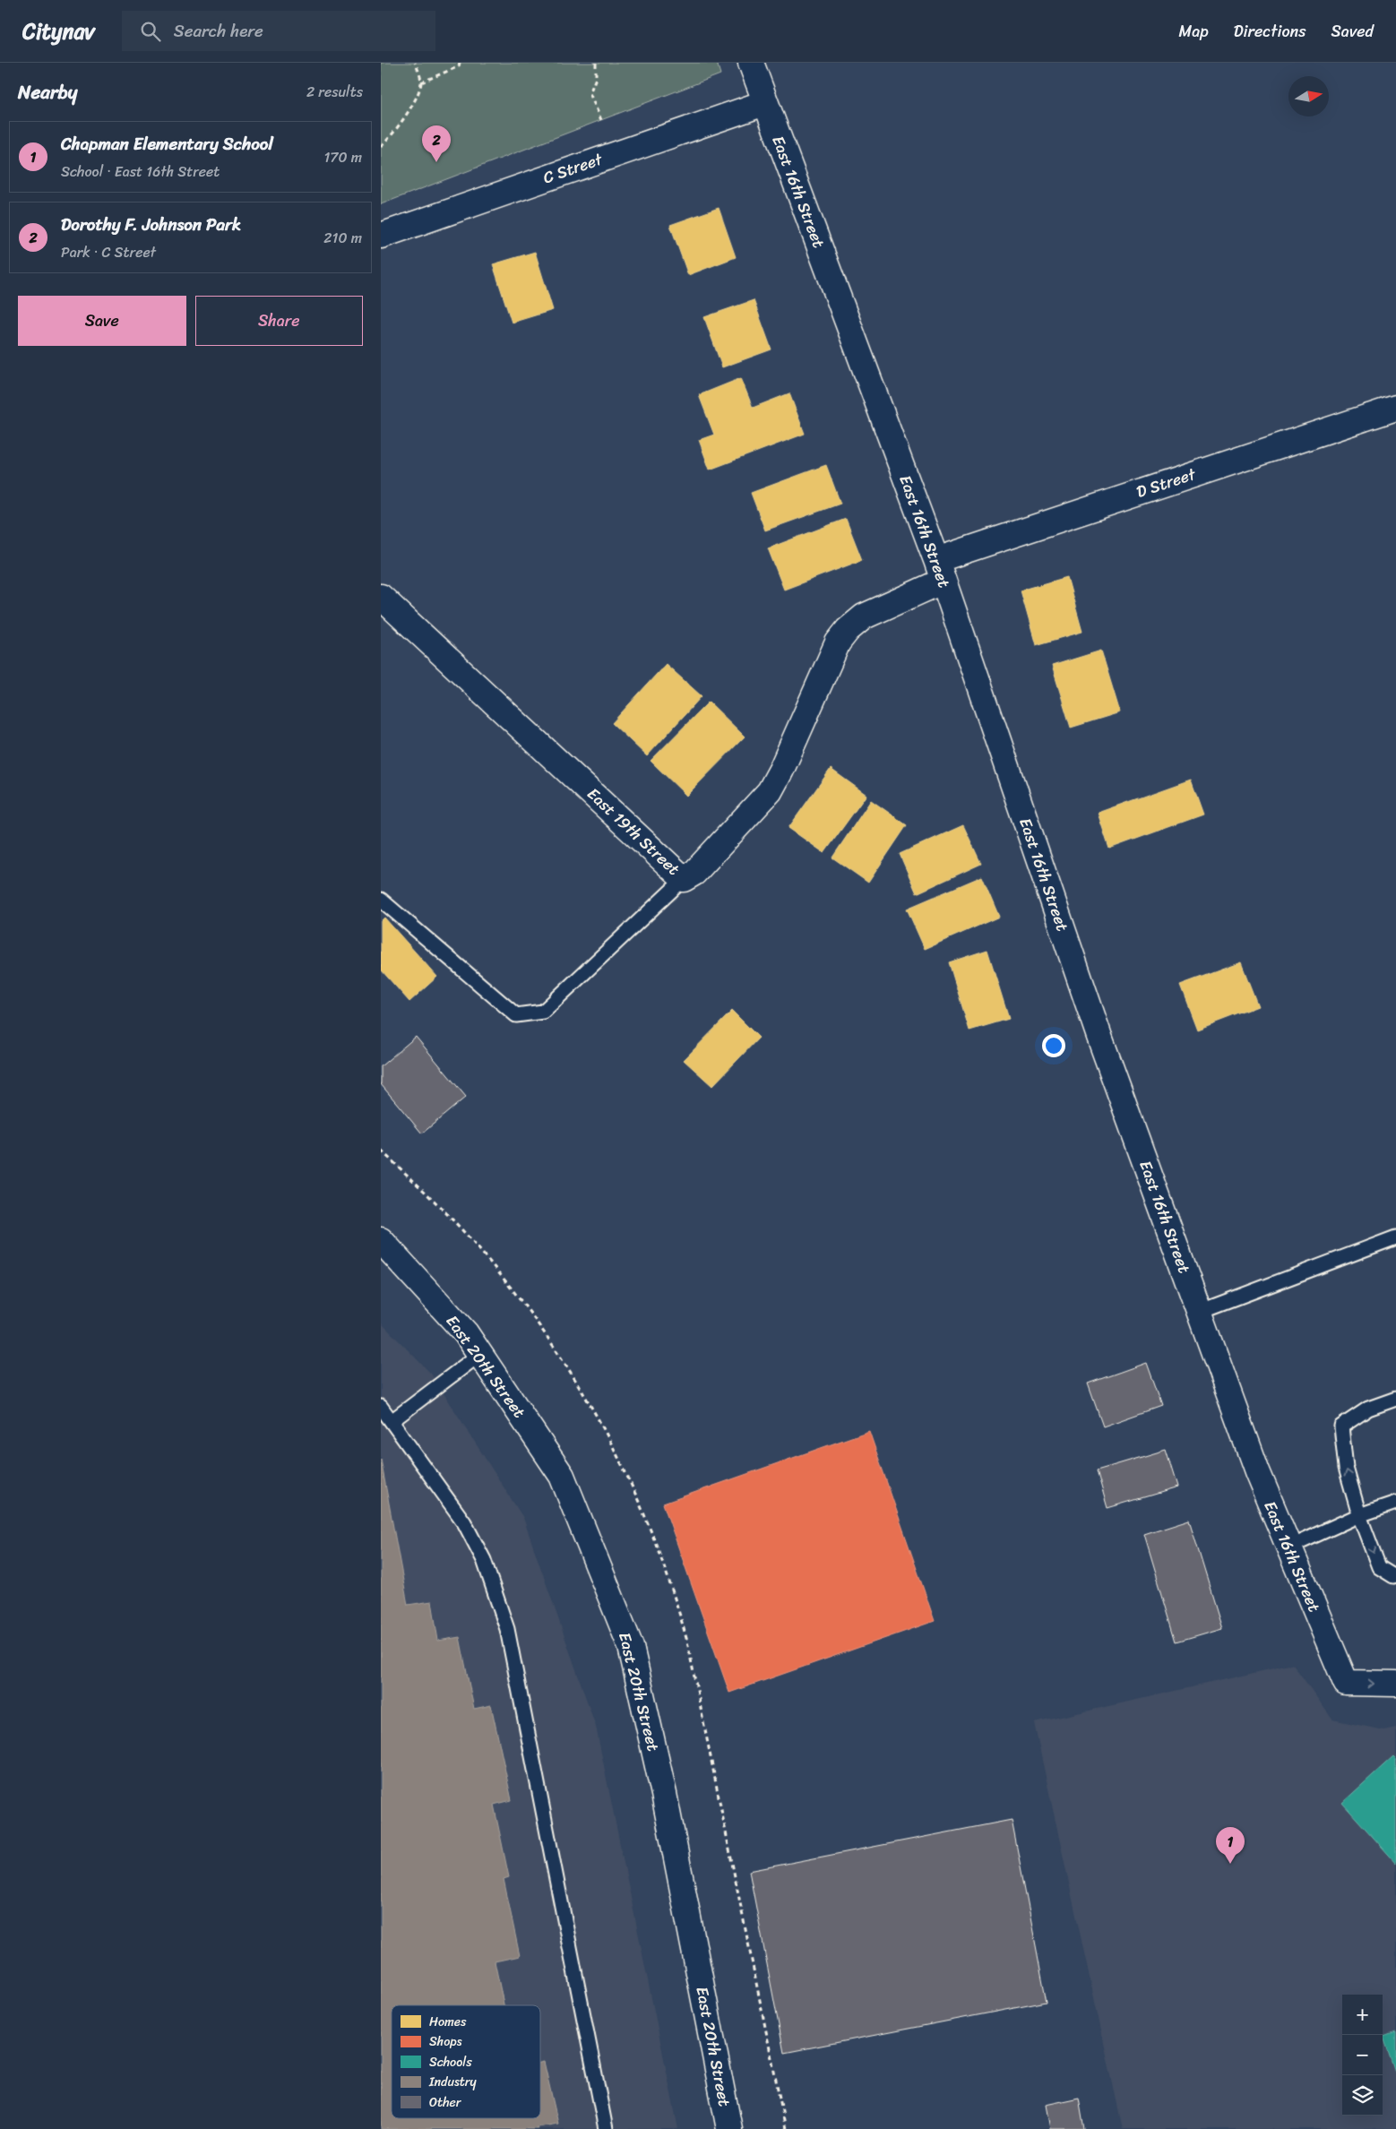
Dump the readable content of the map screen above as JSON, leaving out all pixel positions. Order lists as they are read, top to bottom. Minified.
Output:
{"streets":{"street":["C Street","East 16th Street","D Street","East 19th Street","East 20th Street"]},"crossings":[["C Street","East 16th Street"],["East 16th Street","D Street"],["East 16th Street","East 19th Street"],["D Street","East 19th Street"]],"legend":["Homes","Shops","Schools","Industry","Other"],"north":"right","page":{"header":"Citynav","search":"Search here","nav":["Map","Directions","Saved"],"heading":["Nearby","2 results"],"list":[{"mark":"1","name":"Chapman Elementary School","note":"School · East 16th Street","value":"170 m"},{"mark":"2","name":"Dorothy F. Johnson Park","note":"Park · C Street","value":"210 m"}],"pins":["2","1"],"buttons":["Save","Share"],"map_buttons":["+","−"]}}
